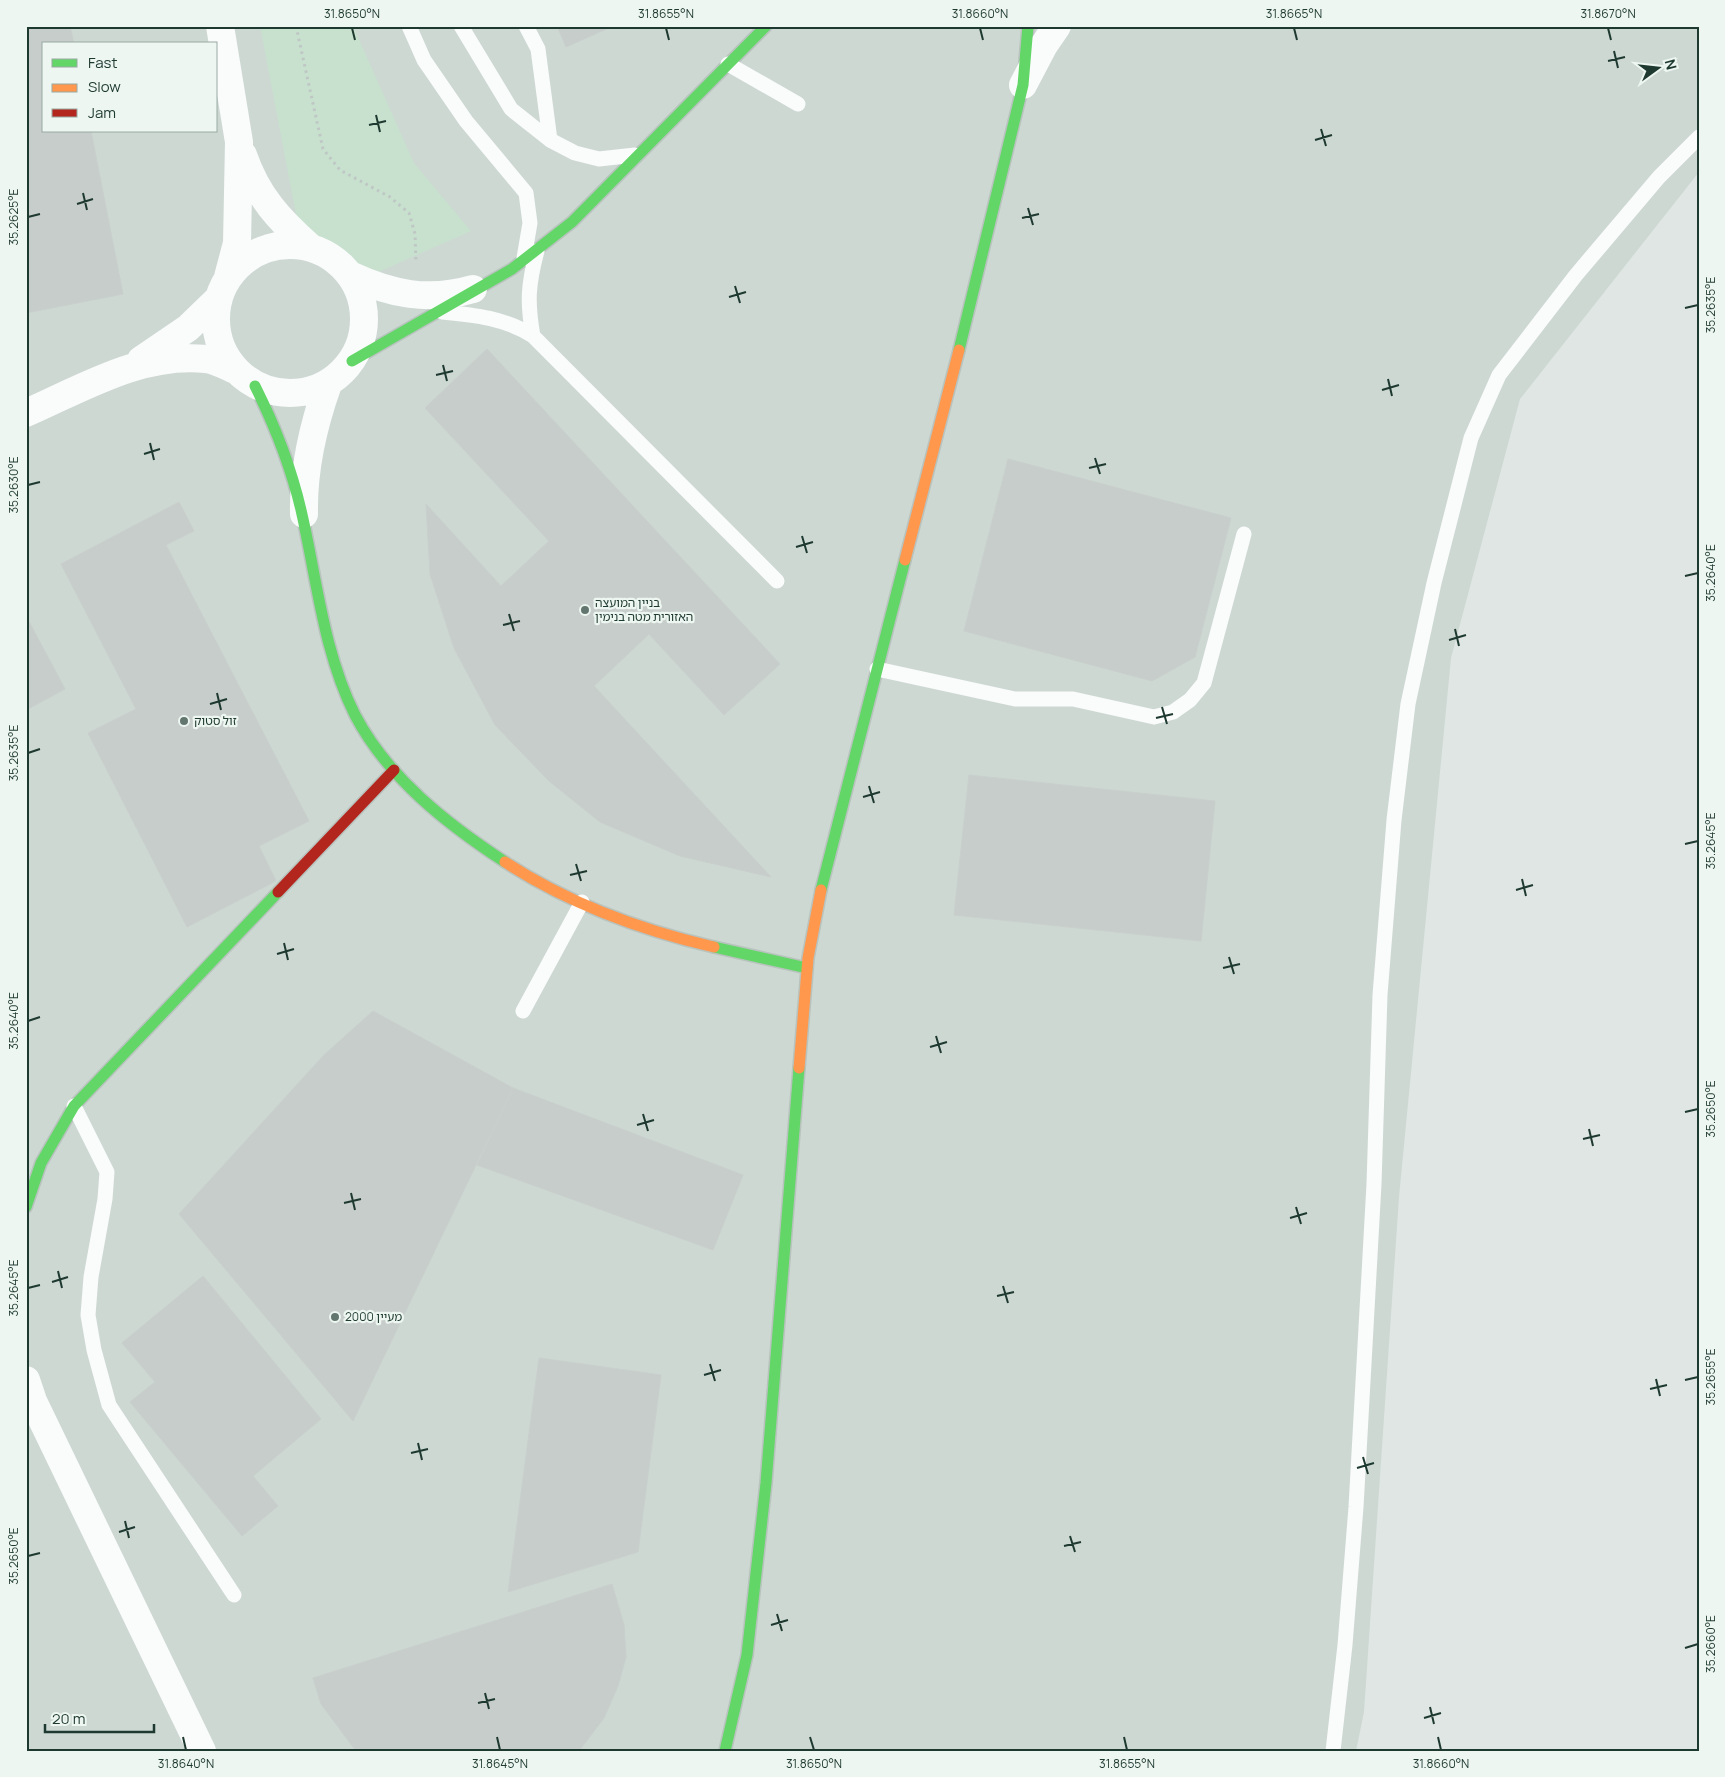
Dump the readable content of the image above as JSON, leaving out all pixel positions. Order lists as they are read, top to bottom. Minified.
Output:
{"places":["בניין המועצה האזורית מטה בנימין","זול סטוק","מעיין 2000"],"legend":["Fast","Slow","Jam"],"scale_bar":"20 m","north":"right","coordinates":["31.8650°N","31.8655°N","31.8660°N","31.8665°N","31.8670°N","35.2625°E","35.2635°E","35.2630°E","35.2640°E","35.2645°E","35.2650°E","35.2655°E","35.2660°E","31.8640°N","31.8645°N"]}
